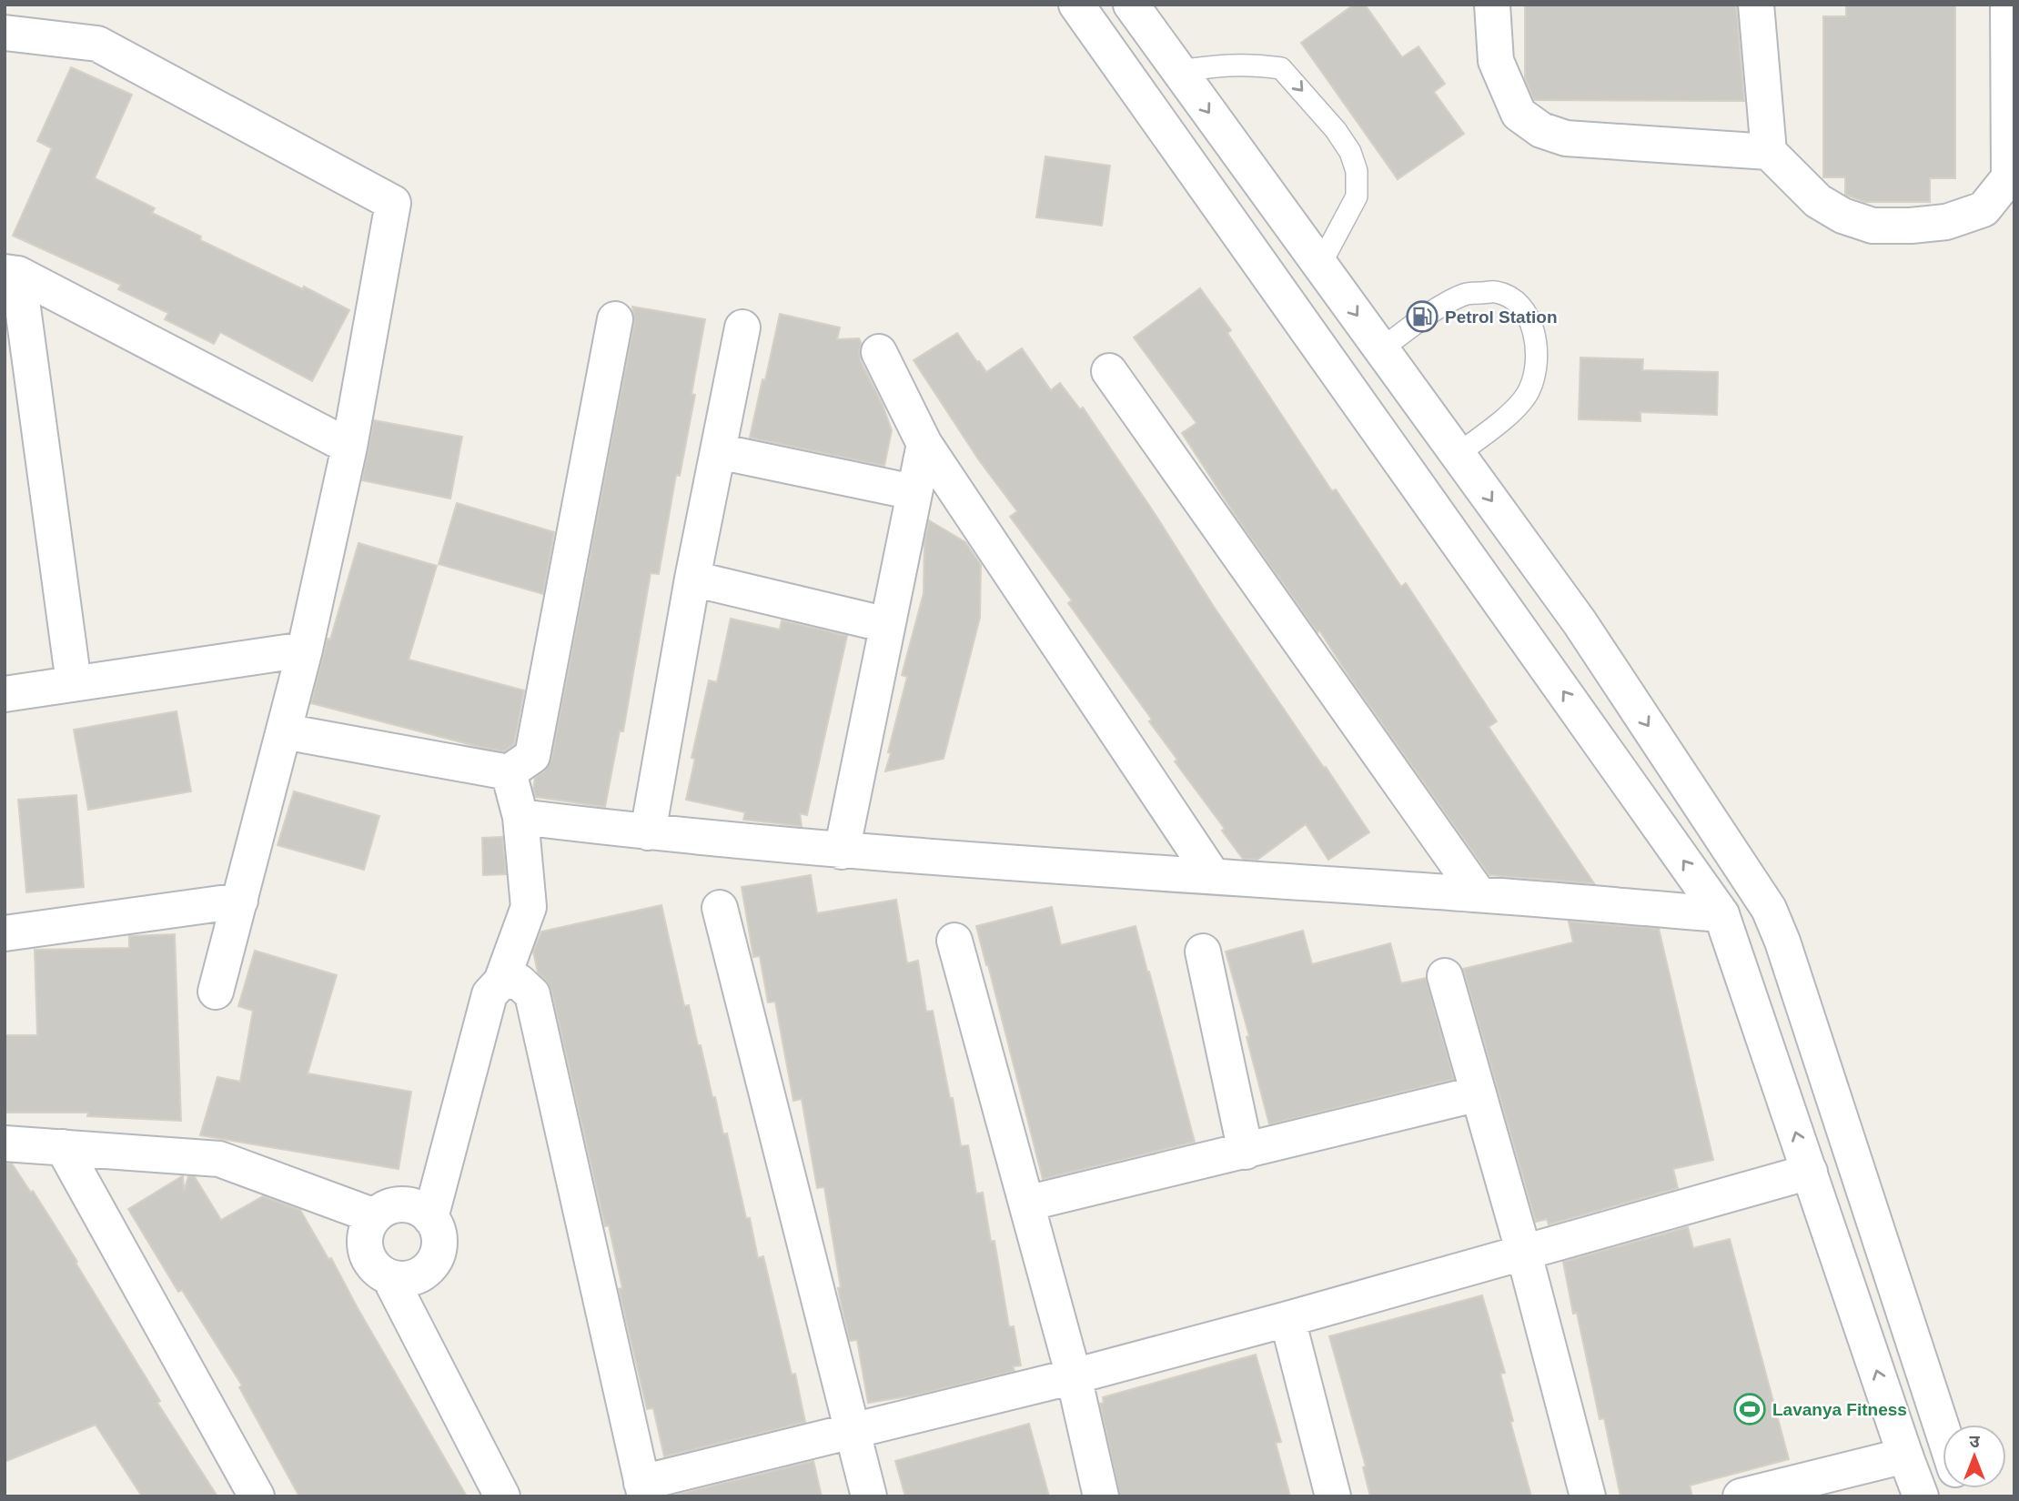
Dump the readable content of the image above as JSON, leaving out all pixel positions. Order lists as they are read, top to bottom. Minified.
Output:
{"places":{"fuel station":["Petrol Station"],"sports":["Lavanya Fitness"]},"north":"top"}
